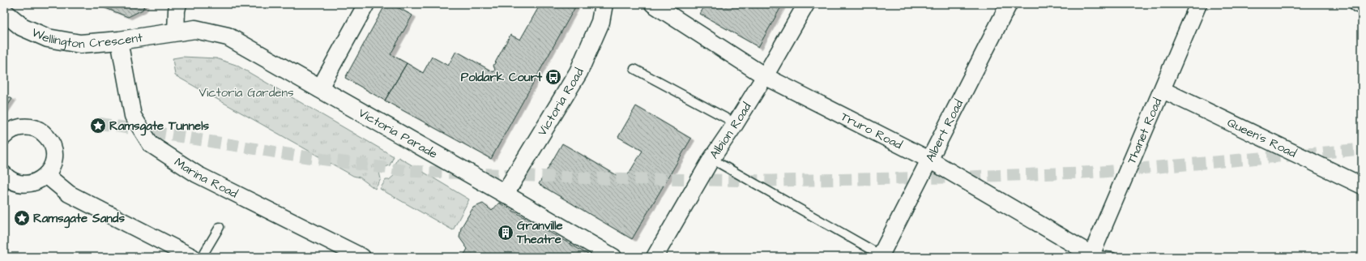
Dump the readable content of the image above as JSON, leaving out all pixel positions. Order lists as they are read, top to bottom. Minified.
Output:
{"streets":{"main road":["Wellington Crescent","Victoria Road","Victoria Parade"],"street":["Albion Road","Truro Road","Albert Road","Thanet Road","Queen's Road","Marina Road"]},"crossings":[["Wellington Crescent","Victoria Parade"],["Wellington Crescent","Marina Road"],["Victoria Road","Victoria Parade"],["Albion Road","Truro Road"],["Truro Road","Albert Road"],["Truro Road","Thanet Road"],["Thanet Road","Queen's Road"]],"parks":["Victoria Gardens"],"places":{"bus stop":["Poldark Court"],"place":["Ramsgate Tunnels","Ramsgate Sands"],"building":["Granville Theatre"]}}
